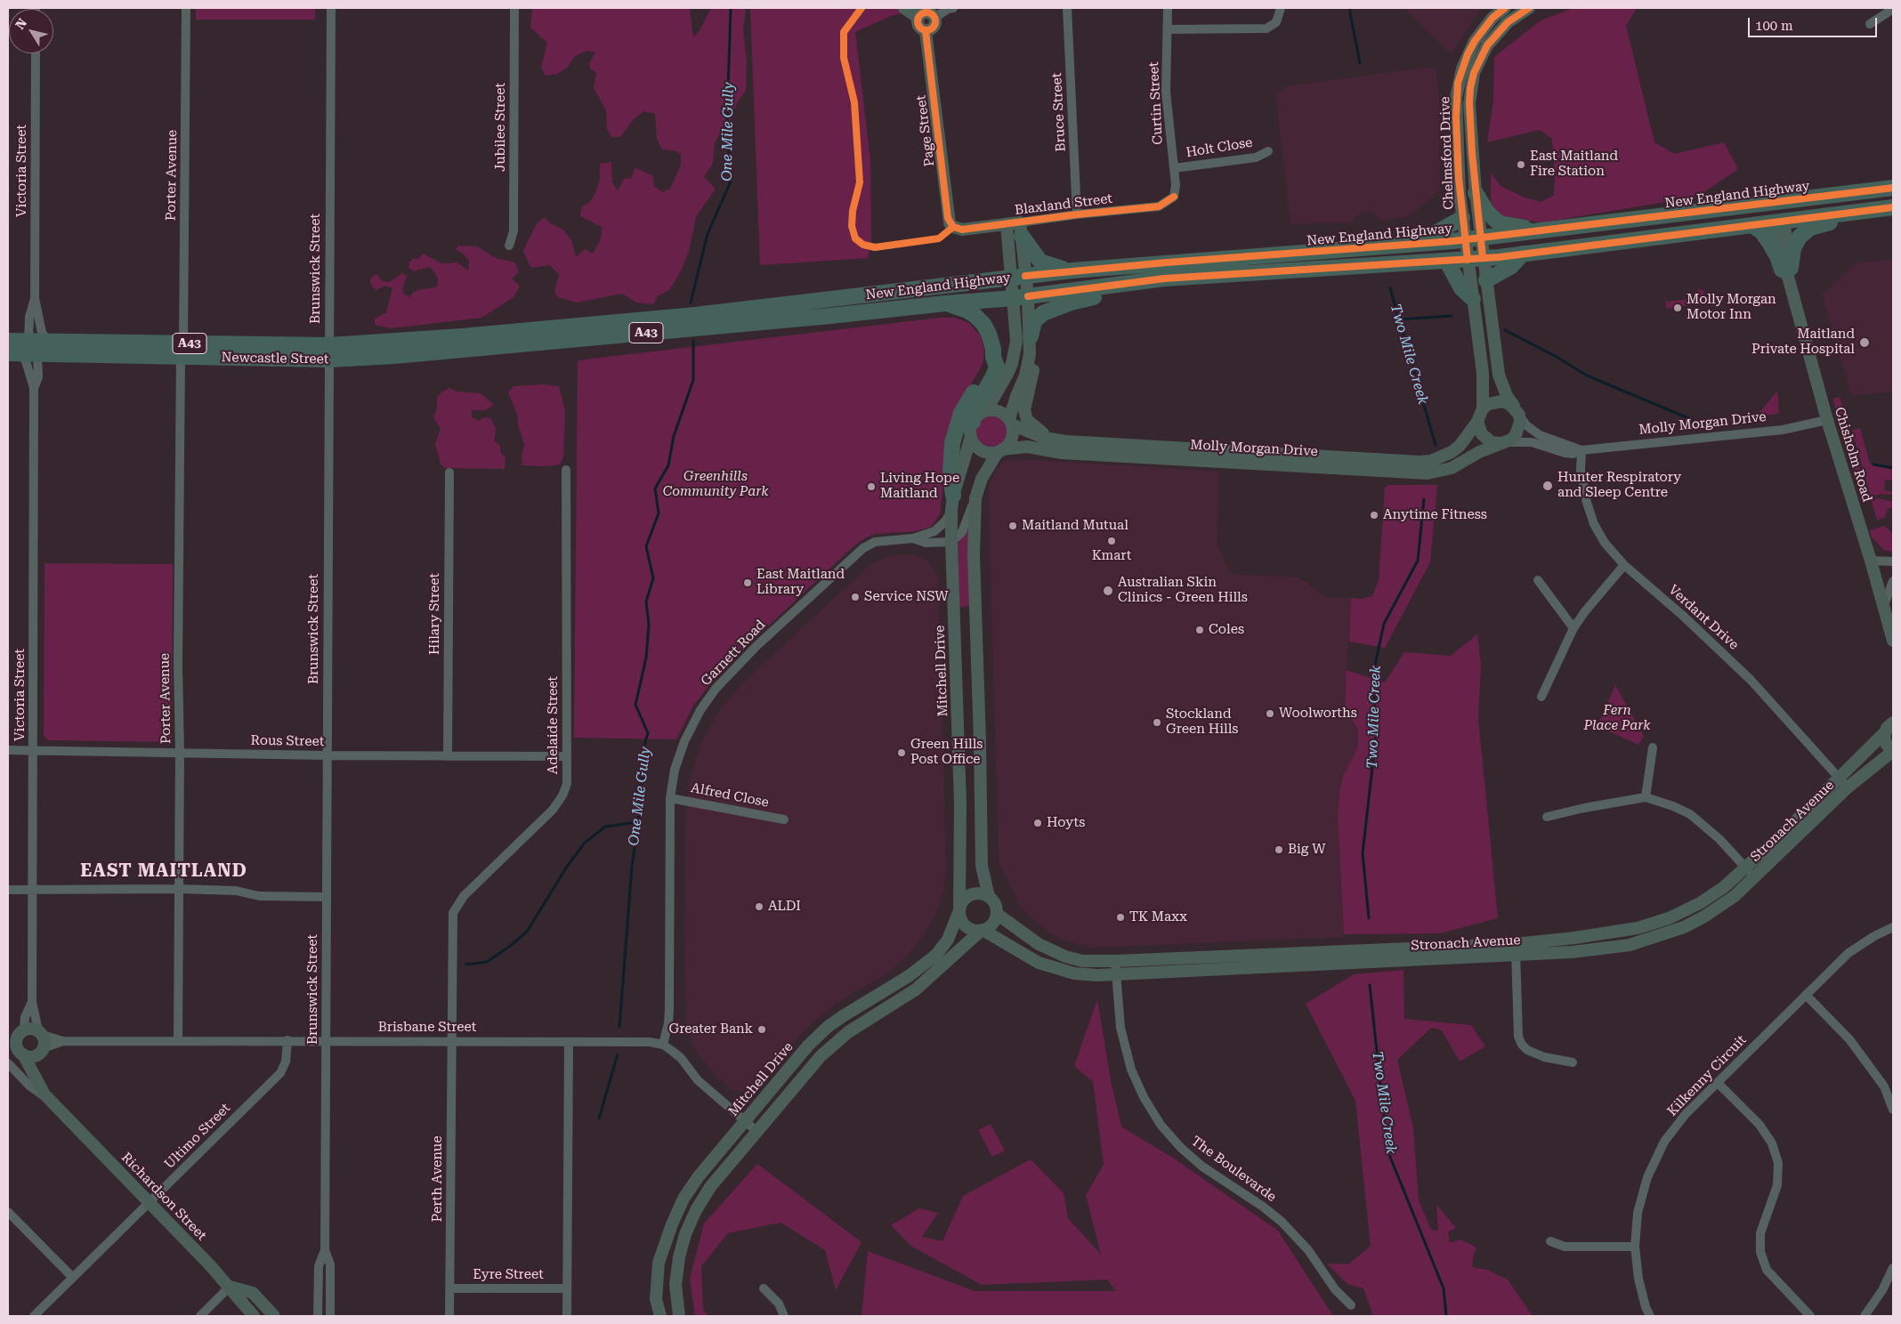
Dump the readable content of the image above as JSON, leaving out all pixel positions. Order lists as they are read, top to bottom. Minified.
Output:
{"streets":{"highway":["New England Highway","A43","Newcastle Street"],"street":["Curtin Street","Bruce Street","Jubilee Street","Page Street","Holt Close","Chelmsford Drive","Victoria Street","Porter Avenue","Blaxland Street","Brunswick Street","Molly Morgan Drive","Chisholm Road","Hilary Street","Verdant Drive","Garnett Road","Mitchell Drive","Adelaide Street","Rous Street","Alfred Close","Stronach Avenue","Brisbane Street","Kilkenny Circuit","Ultimo Street","The Boulevarde","Perth Avenue","Richardson Street","Eyre Street"]},"crossings":[["Curtin Street","Holt Close"],["Curtin Street","Blaxland Street"],["Bruce Street","Blaxland Street"],["Page Street","Blaxland Street"],["Chelmsford Drive","New England Highway"],["Chelmsford Drive","Molly Morgan Drive"],["Victoria Street","Newcastle Street"],["Victoria Street","Rous Street"],["Victoria Street","Brisbane Street"],["Victoria Street","Richardson Street"],["Porter Avenue","Newcastle Street"],["Porter Avenue","Rous Street"],["Porter Avenue","Brisbane Street"],["New England Highway","Newcastle Street"],["New England Highway","Chisholm Road"],["New England Highway","Mitchell Drive"],["Blaxland Street","Mitchell Drive"],["Brunswick Street","Newcastle Street"],["Brunswick Street","Rous Street"],["Brunswick Street","Brisbane Street"],["Molly Morgan Drive","Chisholm Road"],["Molly Morgan Drive","Verdant Drive"],["Molly Morgan Drive","Mitchell Drive"],["Hilary Street","Rous Street"],["Verdant Drive","Stronach Avenue"],["Garnett Road","Mitchell Drive"],["Garnett Road","Alfred Close"],["Garnett Road","Brisbane Street"],["Mitchell Drive","Stronach Avenue"],["Adelaide Street","Rous Street"],["Adelaide Street","Brisbane Street"],["Adelaide Street","Perth Avenue"],["Stronach Avenue","The Boulevarde"],["Brisbane Street","Ultimo Street"],["Brisbane Street","Perth Avenue"],["Brisbane Street","Richardson Street"],["Ultimo Street","Richardson Street"],["Perth Avenue","Eyre Street"]],"districts":["EAST MAITLAND"],"water":["One Mile Gully","Two Mile Creek"],"parks":["Greenhills Community Park","Fern Place Park"],"places":["East Maitland Fire Station","Molly Morgan Motor Inn","Maitland Private Hospital","Hunter Respiratory and Sleep Centre","Living Hope Maitland","Anytime Fitness","Maitland Mutual","Kmart","East Maitland Library","Australian Skin Clinics - Green Hills","Service NSW","Coles","Woolworths","Stockland Green Hills","Green Hills Post Office","Hoyts","Big W","ALDI","TK Maxx","Greater Bank"],"scale_bar":"100 m","north":"top left"}
